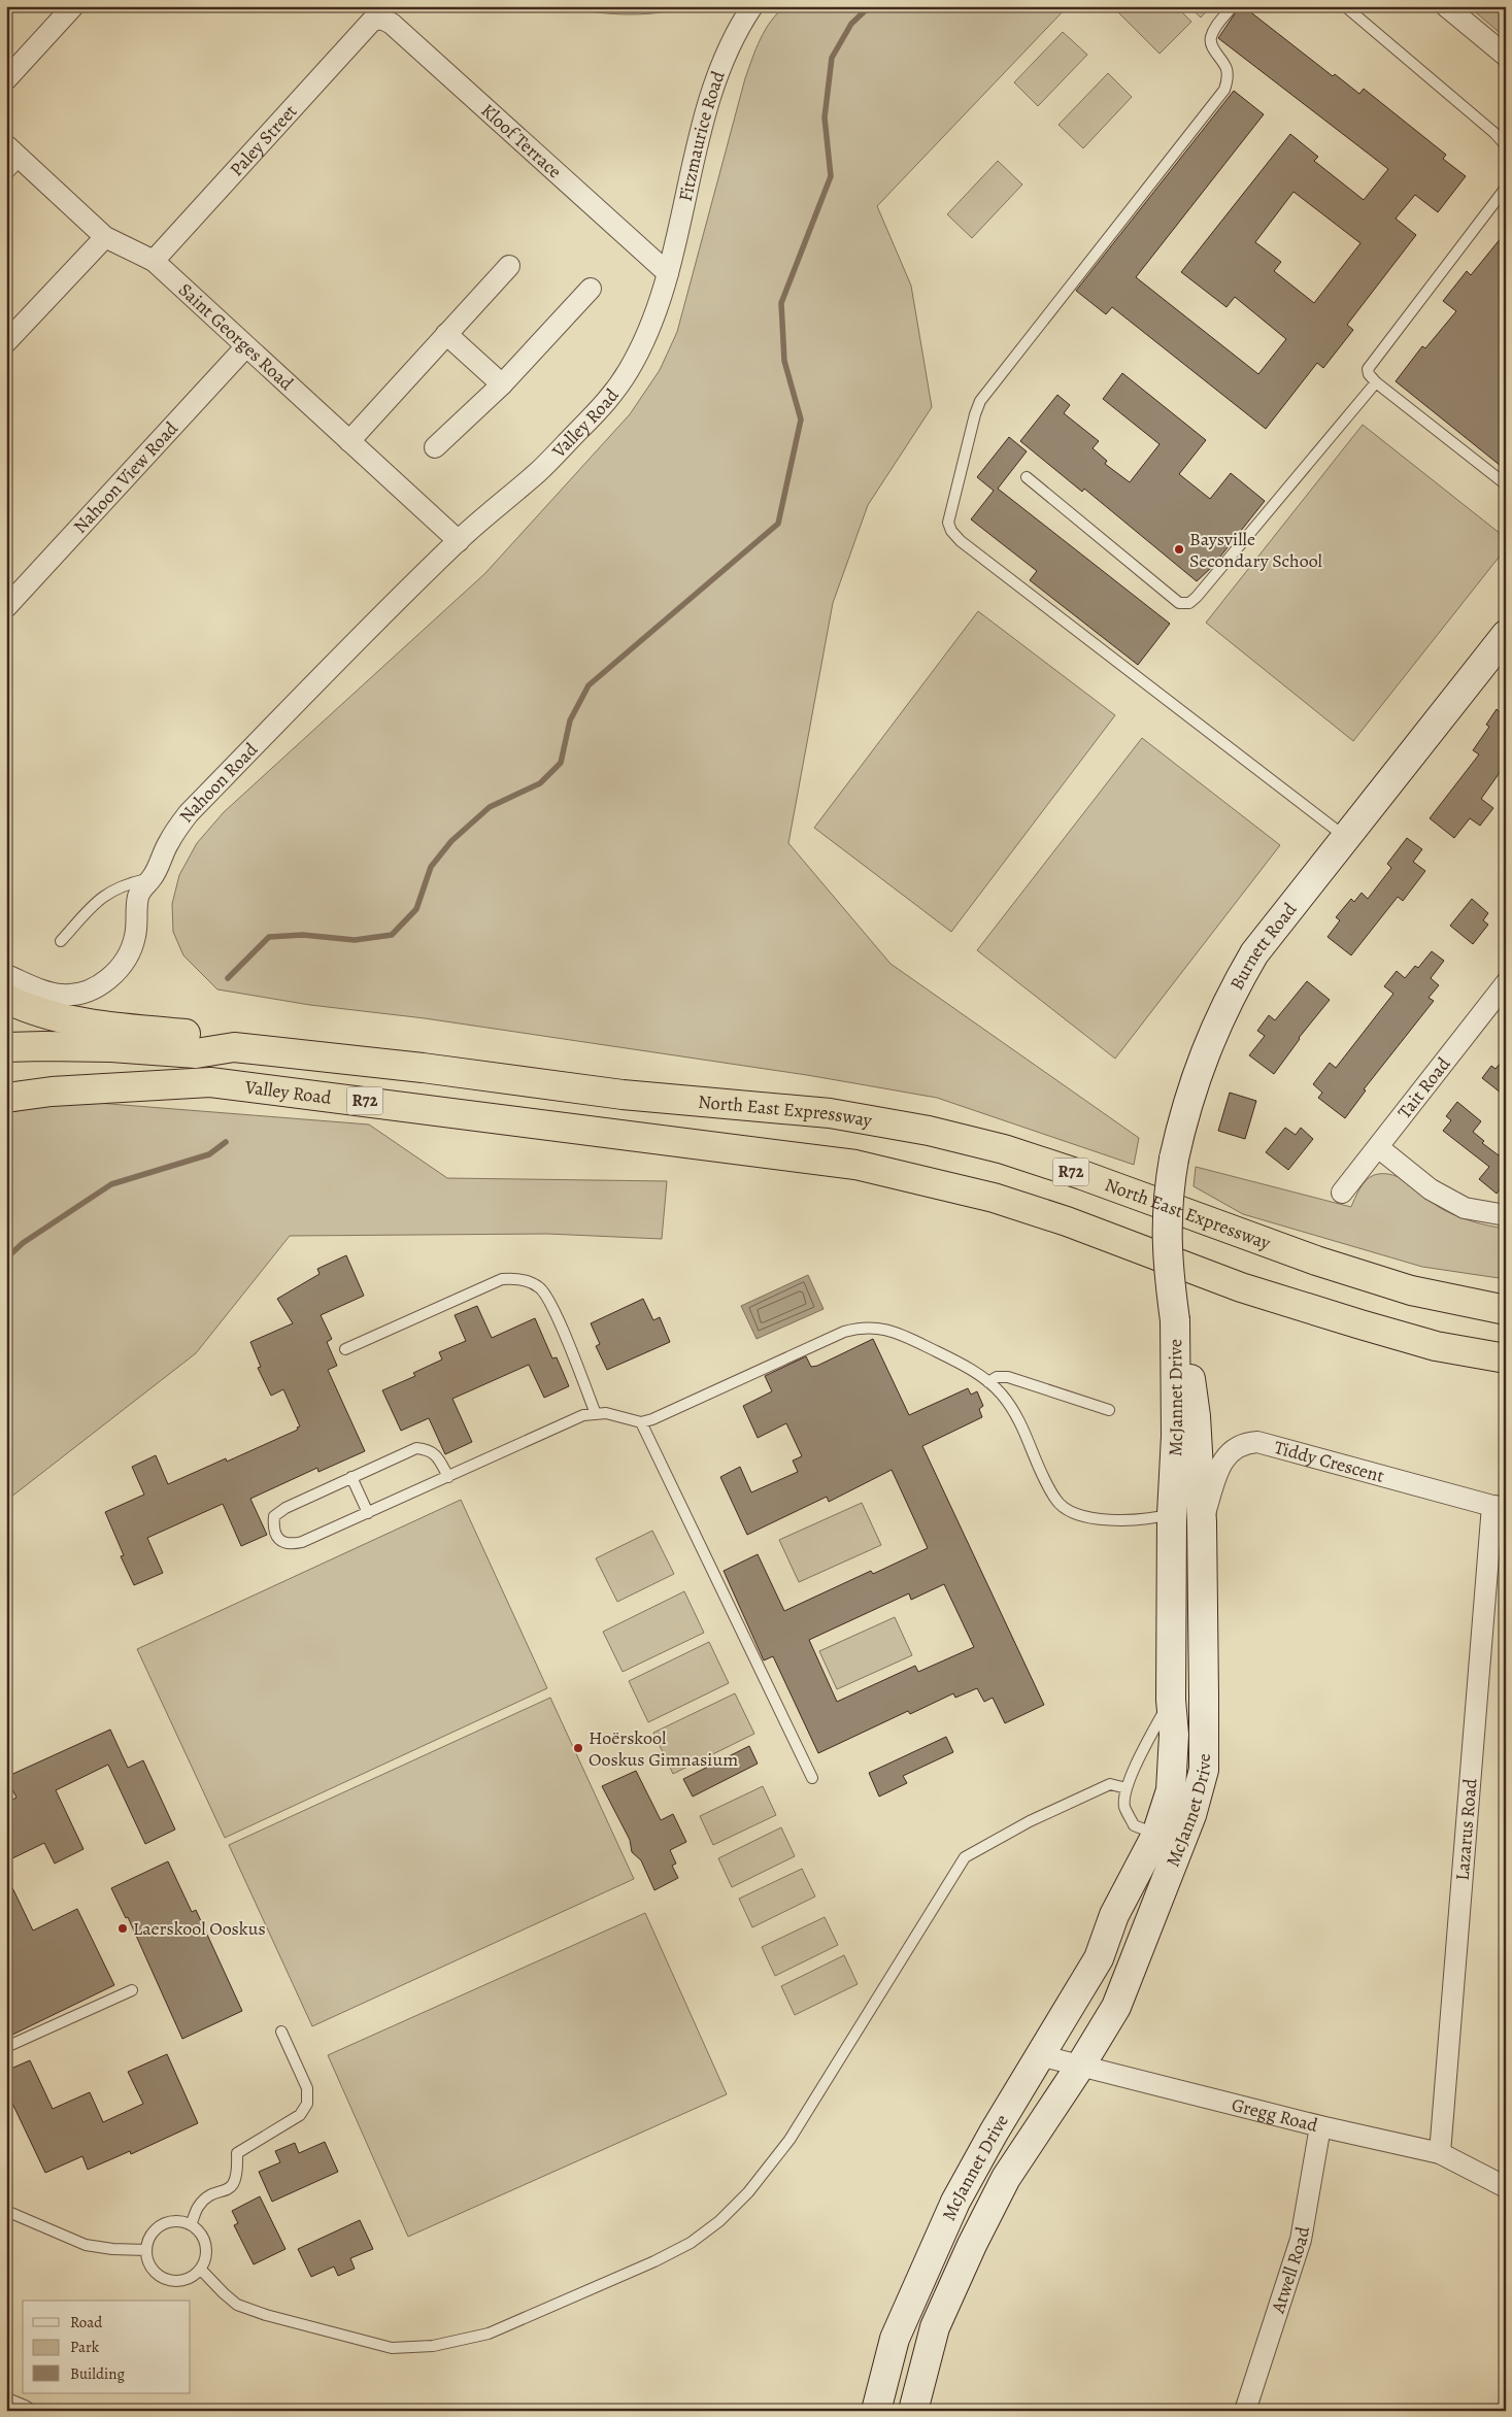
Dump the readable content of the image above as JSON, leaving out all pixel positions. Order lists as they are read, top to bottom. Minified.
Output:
{"streets":{"highway":["Valley Road","R72","North East Expressway"],"street":["Fitzmaurice Road","Paley Street","Kloof Terrace","Saint Georges Road","Nahoon View Road","Nahoon Road","Burnett Road","Tait Road","McJannet Drive","Tiddy Crescent","Lazarus Road","Gregg Road","Atwell Road"]},"crossings":[["Fitzmaurice Road","Kloof Terrace"],["Fitzmaurice Road","Valley Road"],["Paley Street","Kloof Terrace"],["Paley Street","Saint Georges Road"],["Kloof Terrace","Valley Road"],["Saint Georges Road","Valley Road"],["Saint Georges Road","Nahoon View Road"],["Saint Georges Road","Nahoon Road"],["Valley Road","Nahoon Road"],["Valley Road","North East Expressway"],["Burnett Road","McJannet Drive"],["McJannet Drive","Tiddy Crescent"],["McJannet Drive","Gregg Road"],["Tiddy Crescent","Lazarus Road"],["Lazarus Road","Gregg Road"],["Gregg Road","Atwell Road"]],"places":["Baysville Secondary School","Hoërskool Ooskus Gimnasium","Laerskool Ooskus"],"legend":["Road","Park","Building"]}
